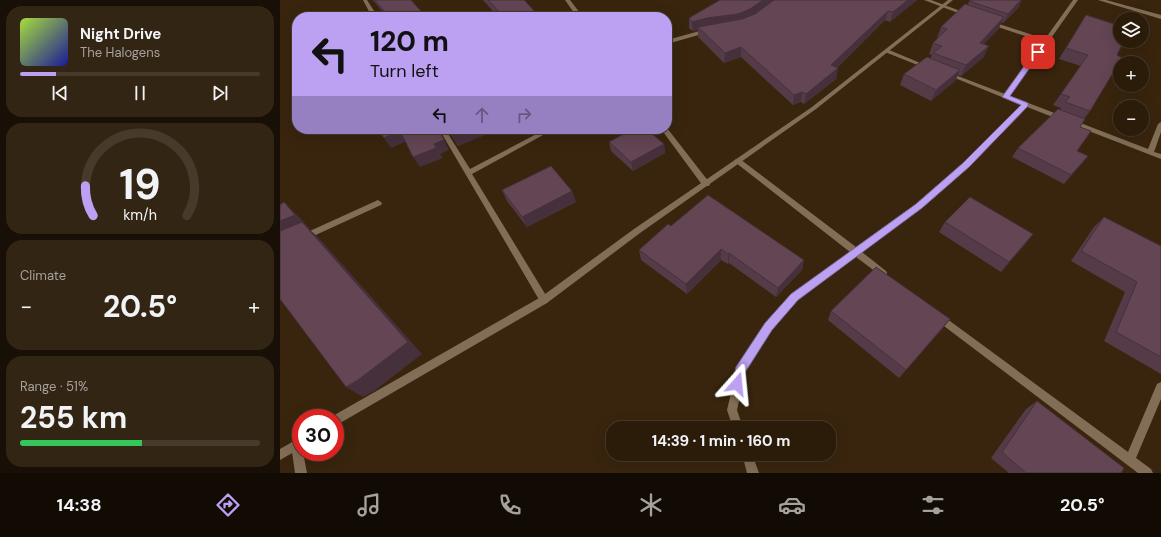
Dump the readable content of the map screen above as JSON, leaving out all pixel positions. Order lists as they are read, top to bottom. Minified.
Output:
{"page":{"map_buttons":["+","−"],"turn":["120 m","Turn left"],"song":["Night Drive","The Halogens"],"tile":["Climate",["Range · 51%","255 km"]],"heat":["−","20.5°","+"],"limit":"30","trip":"14:39 · 1 min · 160 m","tabs":["14:38","20.5°"],"gauge":["19","km/h"]}}
